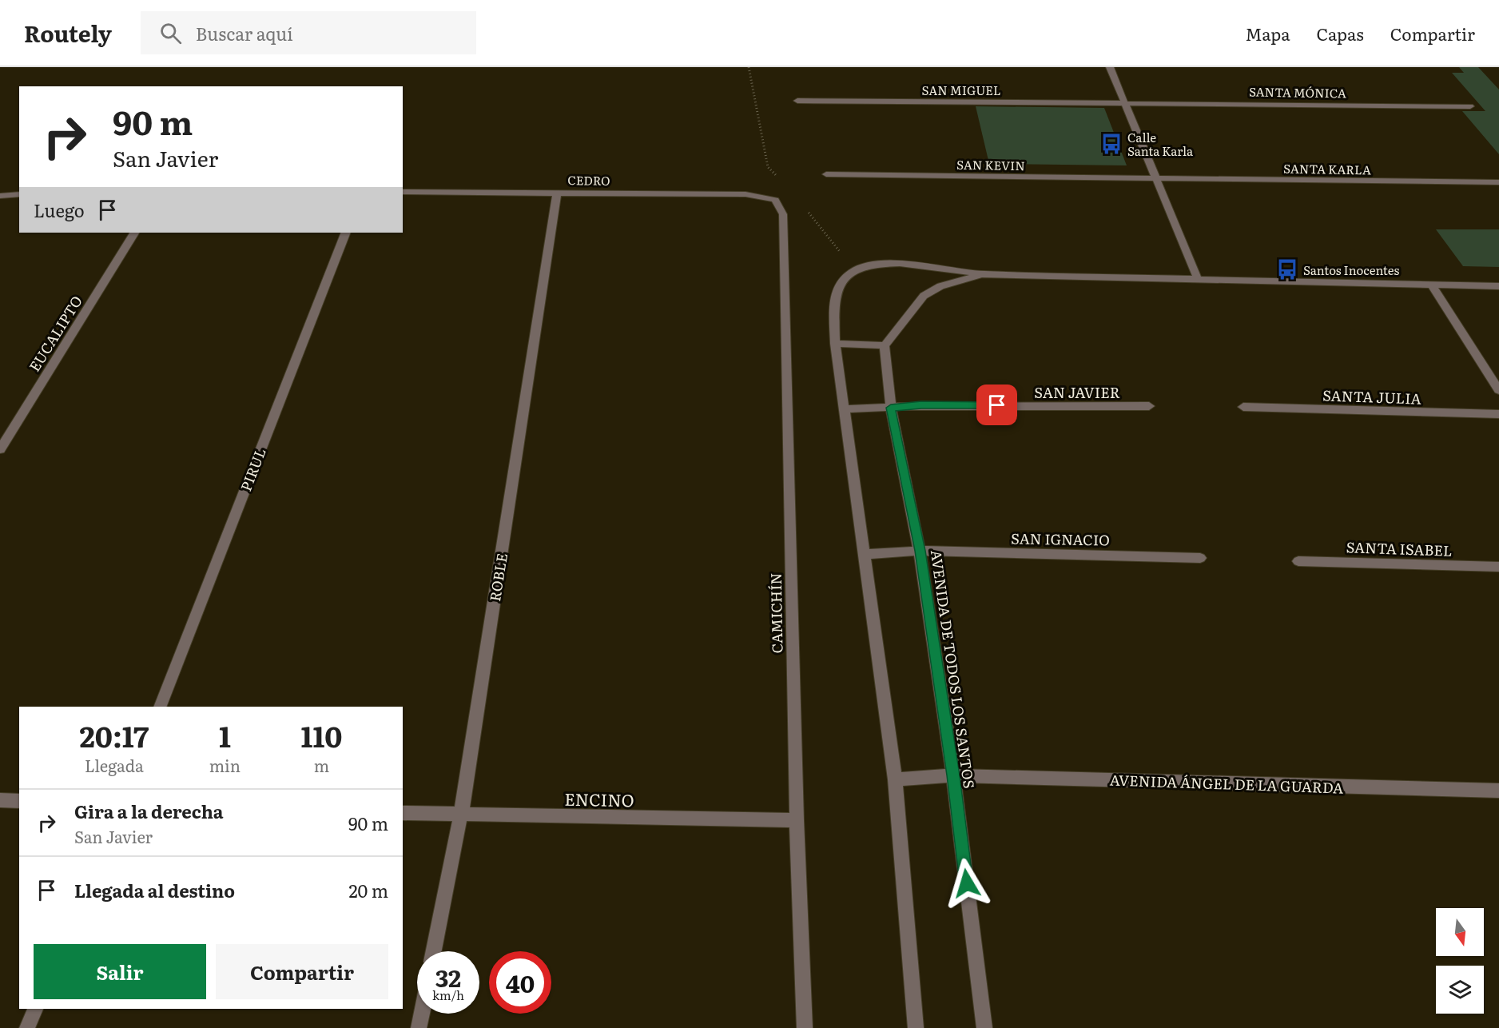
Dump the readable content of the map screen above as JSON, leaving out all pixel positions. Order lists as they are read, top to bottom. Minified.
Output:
{"streets":{"street":["SAN MIGUEL","SANTA MÓNICA","SAN KEVIN","SANTA KARLA","CEDRO","EUCALIPTO","SAN JAVIER","SANTA JULIA","PIRUL","SAN IGNACIO","SANTA ISABEL","ROBLE","CAMICHÍN","AVENIDA DE TODOS LOS SANTOS","AVENIDA ÁNGEL DE LA GUARDA","ENCINO"]},"crossings":[["SAN MIGUEL","SANTA MÓNICA"],["SAN KEVIN","SANTA KARLA"],["CEDRO","ROBLE"],["CEDRO","CAMICHÍN"],["SAN JAVIER","AVENIDA DE TODOS LOS SANTOS"],["SAN IGNACIO","AVENIDA DE TODOS LOS SANTOS"],["ROBLE","ENCINO"],["CAMICHÍN","ENCINO"],["AVENIDA DE TODOS LOS SANTOS","AVENIDA ÁNGEL DE LA GUARDA"]],"places":{"bus stop":["Calle Santa Karla","Santos Inocentes"]},"north":"bottom","page":{"header":"Routely","search":"Buscar aquí","nav":["Mapa","Capas","Compartir"],"turn":["90 m","San Javier"],"then":"Luego","eta":["20:17","Llegada","1","min","110","m"],"list":[{"name":"Gira a la derecha","note":"San Javier","value":"90 m"},{"name":"Llegada al destino","value":"20 m"}],"buttons":["Salir","Compartir"],"speed":"32 km/h","limit":"40"}}
